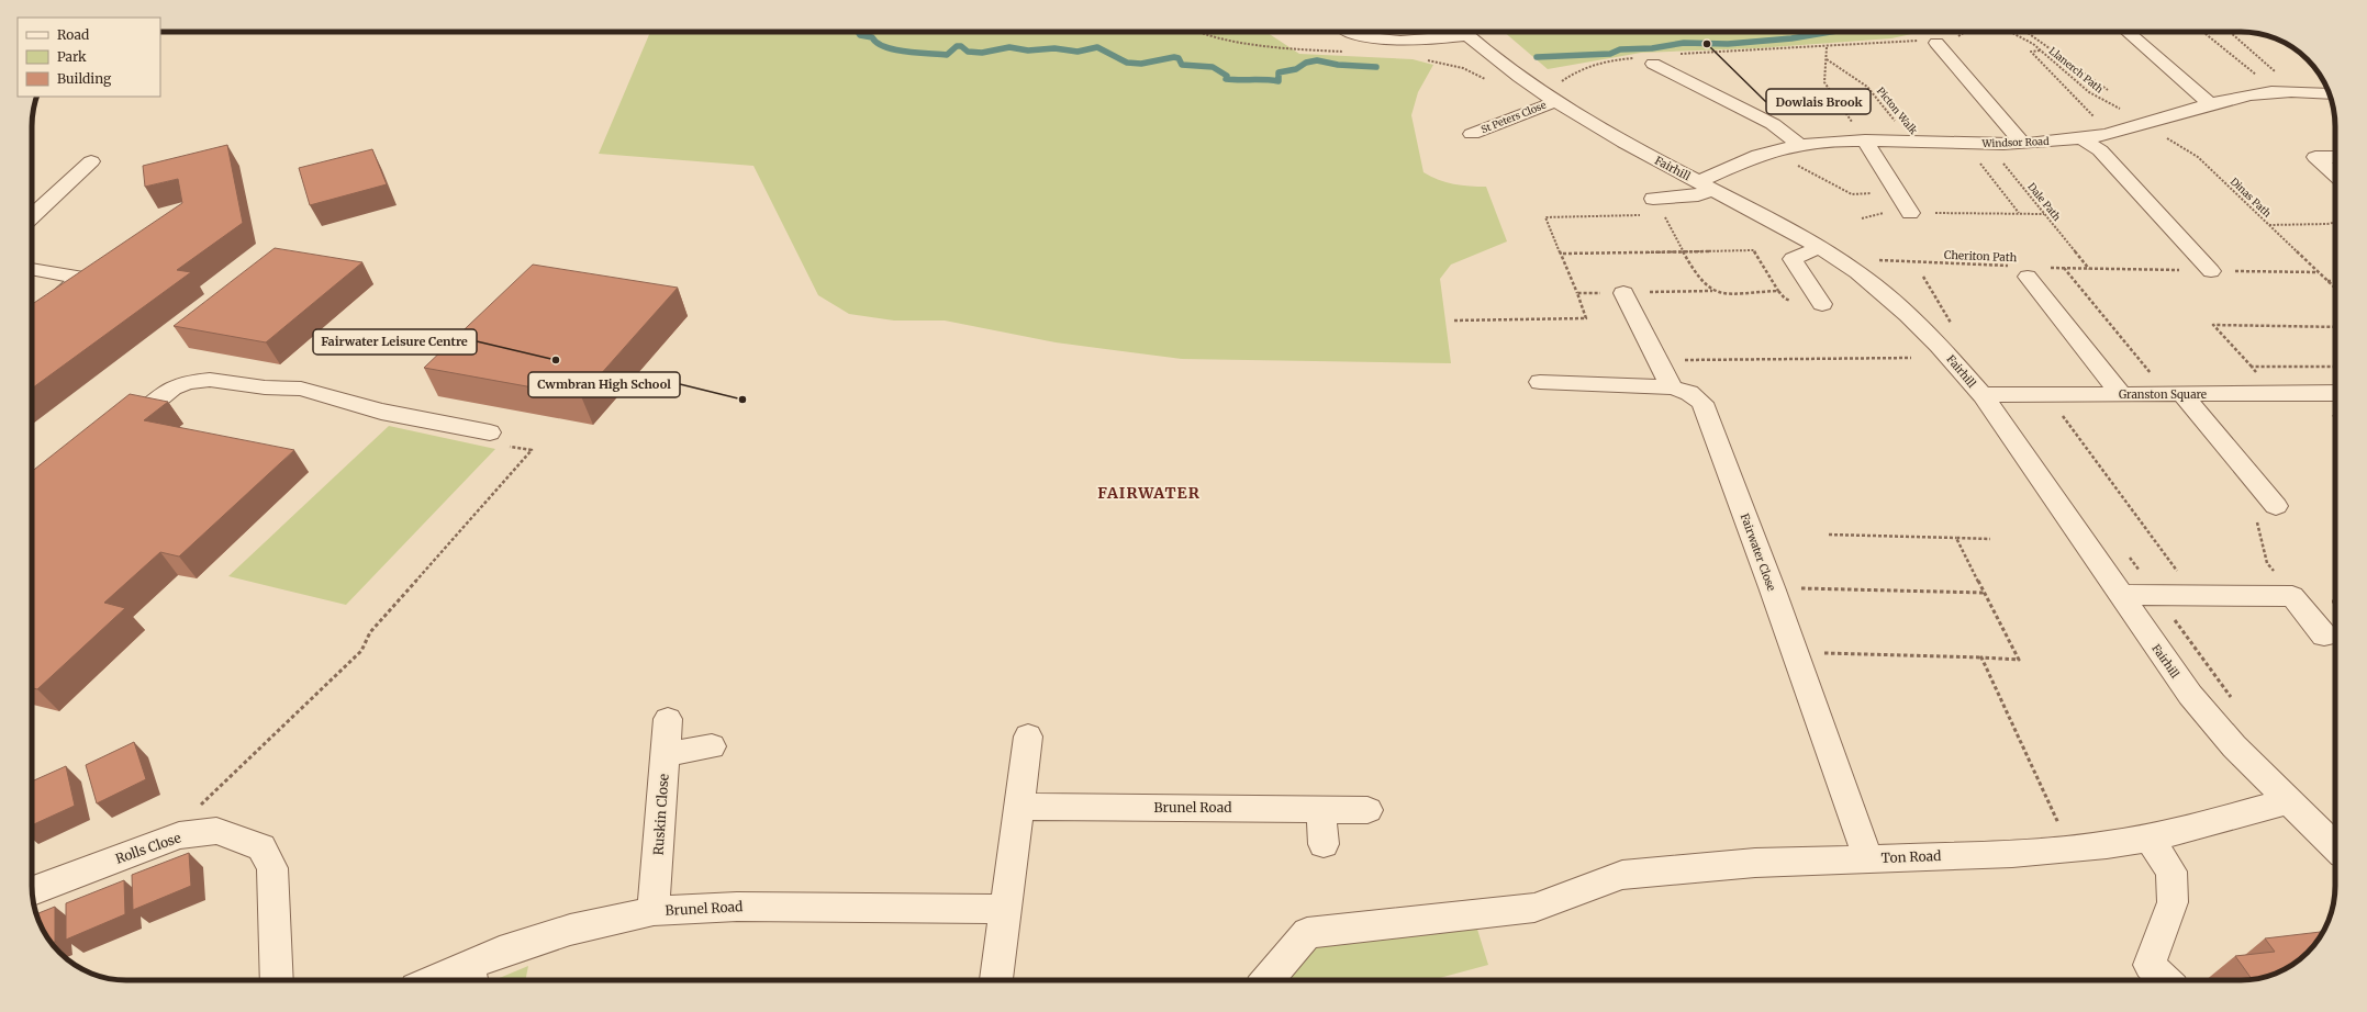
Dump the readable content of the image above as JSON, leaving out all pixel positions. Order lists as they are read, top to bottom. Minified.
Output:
{"streets":{"street":["St Peters Close","Windsor Road","Fairhill","Granston Square","Fairwater Close","Brunel Road","Ruskin Close","Rolls Close","Ton Road"],"path":["Llanerch Path","Picton Walk","Dinas Path","Dale Path","Cheriton Path"]},"crossings":[["Llanerch Path","Windsor Road"],["Llanerch Path","Dinas Path"],["Picton Walk","Windsor Road"],["St Peters Close","Fairhill"],["Windsor Road","Fairhill"],["Windsor Road","Dinas Path"],["Windsor Road","Dale Path"],["Fairhill","Granston Square"],["Fairhill","Ton Road"],["Fairwater Close","Ton Road"],["Brunel Road","Ruskin Close"]],"districts":["FAIRWATER"],"places":["Dowlais Brook","Fairwater Leisure Centre","Cwmbran High School"],"legend":["Road","Park","Building"]}
